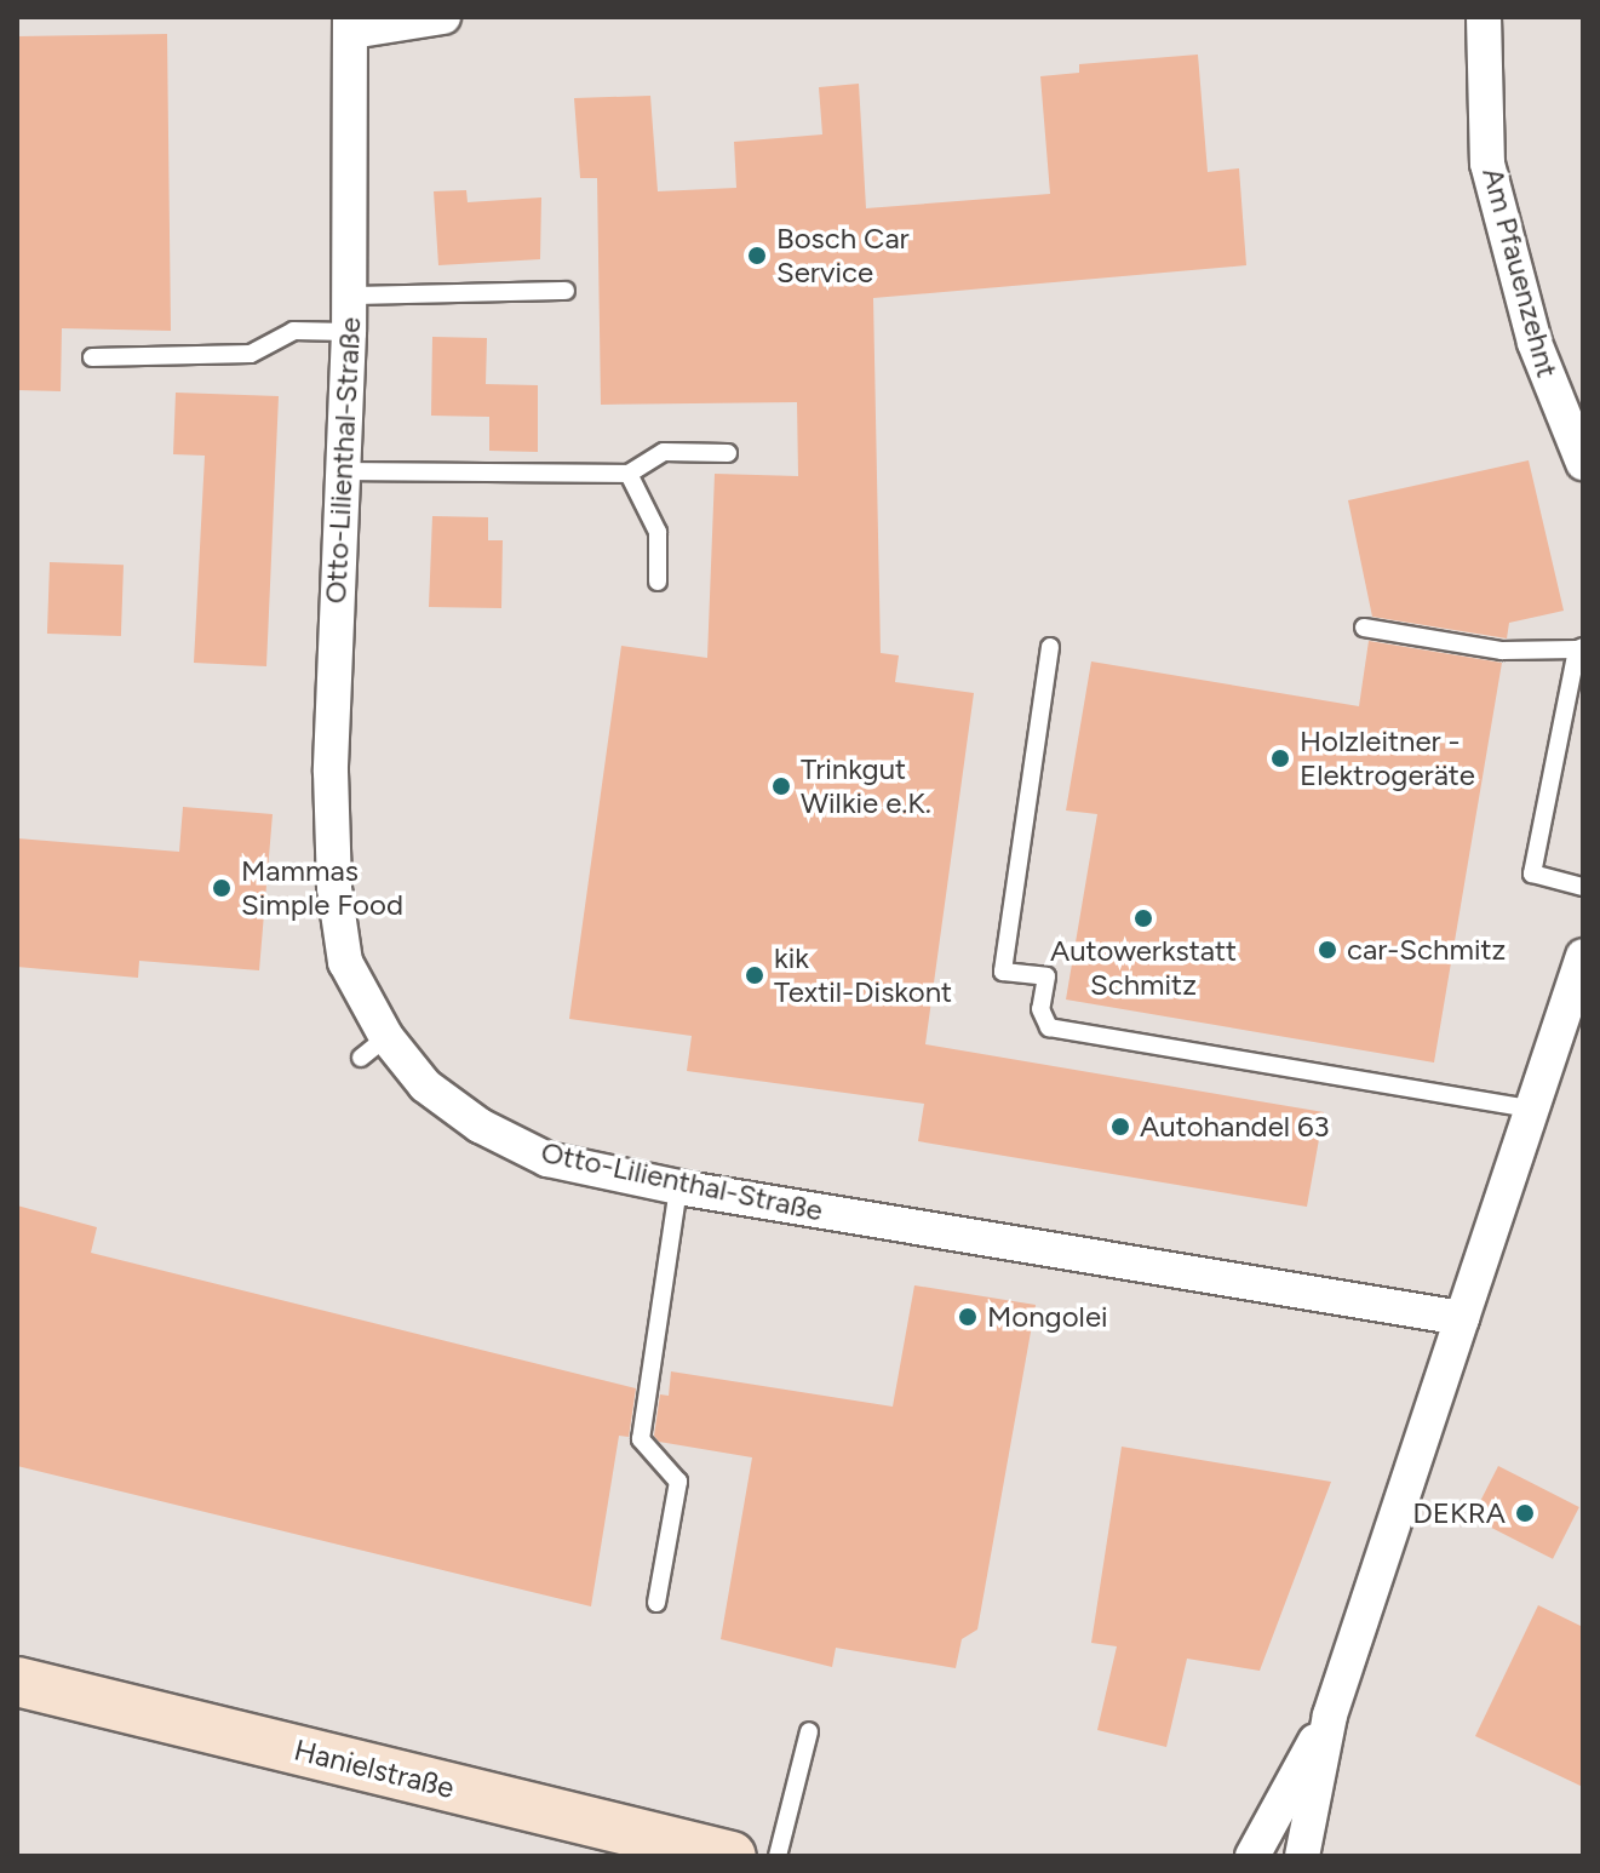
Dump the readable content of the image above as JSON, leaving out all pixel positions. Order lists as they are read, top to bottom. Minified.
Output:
{"streets":{"main road":["Hanielstraße"],"street":["Am Pfauenzehnt","Otto-Lilienthal-Straße"]},"places":["Bosch Car Service","Holzleitner - Elektrogeräte","Trinkgut Wilkie e.K.","Mammas Simple Food","Autowerkstatt Schmitz","car-Schmitz","kik Textil-Diskont","Autohandel 63","Mongolei","DEKRA"]}
